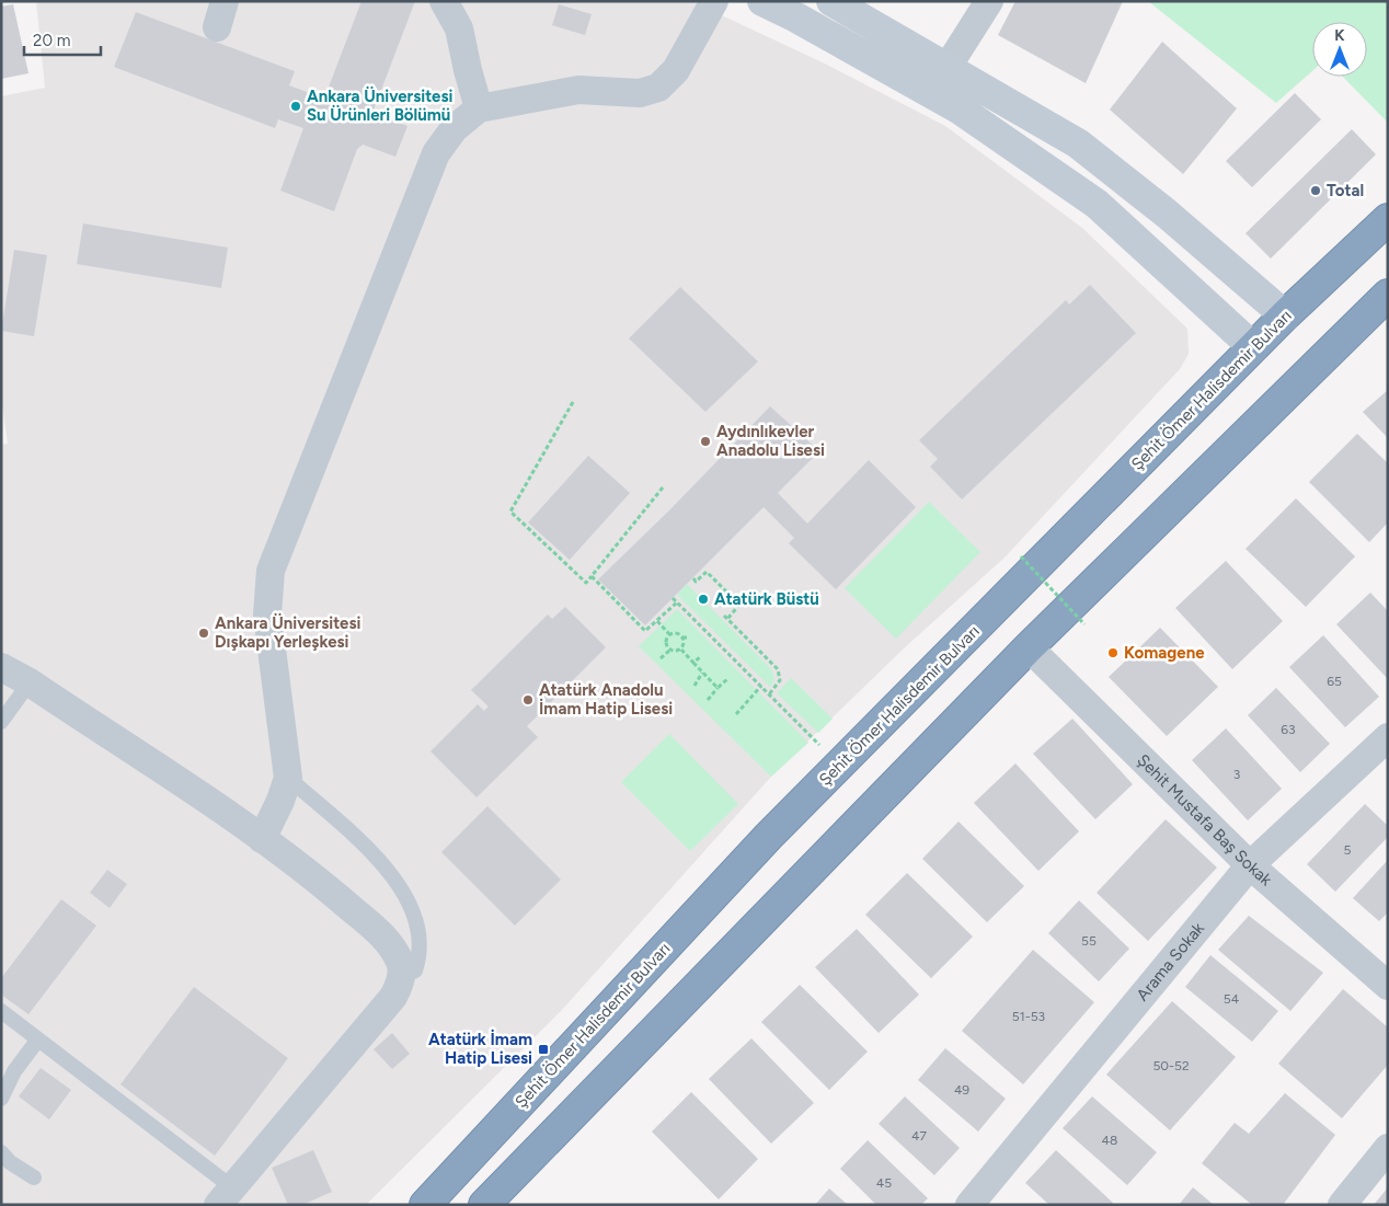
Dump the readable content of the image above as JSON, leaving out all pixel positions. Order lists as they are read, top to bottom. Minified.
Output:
{"streets":{"highway":["Şehit Ömer Halisdemir Bulvarı"],"street":["Şehit Mustafa Baş Sokak","Arama Sokak"]},"crossings":[["Şehit Mustafa Baş Sokak","Arama Sokak"]],"places":{"other":["Ankara Üniversitesi Su Ürünleri Bölümü","Total","Aydınlıkevler Anadolu Lisesi","Atatürk Büstü","Ankara Üniversitesi Dışkapı Yerleşkesi","Komagene","Atatürk Anadolu İmam Hatip Lisesi"],"transit":["Atatürk İmam Hatip Lisesi"]},"house_numbers":["65","63","3","5","55","54","51-53","50-52","49","47","48","45"],"scale_bar":"20 m","north":"top"}
